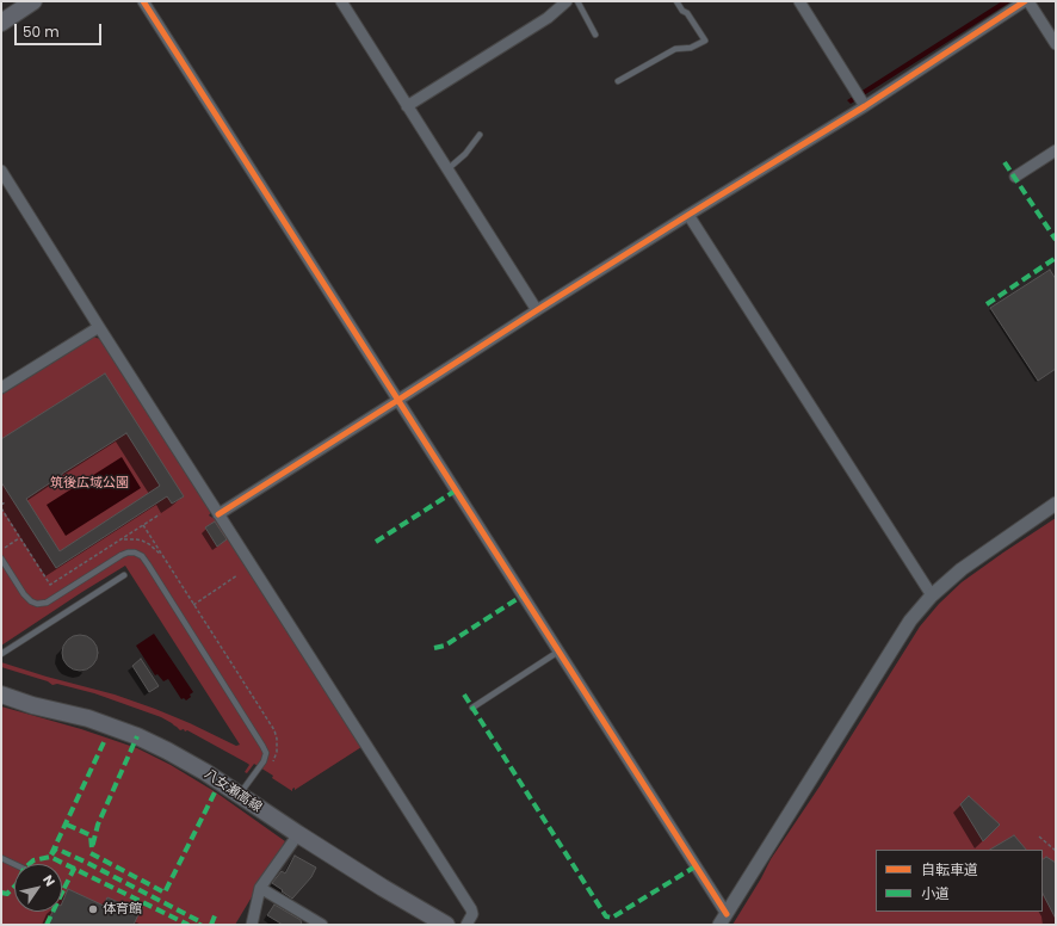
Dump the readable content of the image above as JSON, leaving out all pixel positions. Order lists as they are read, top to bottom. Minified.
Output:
{"streets":{"main road":["八女瀬高線"]},"parks":["筑後広域公園"],"places":["体育館"],"legend":["自転車道","小道"],"scale_bar":"50 m","north":"top right"}
